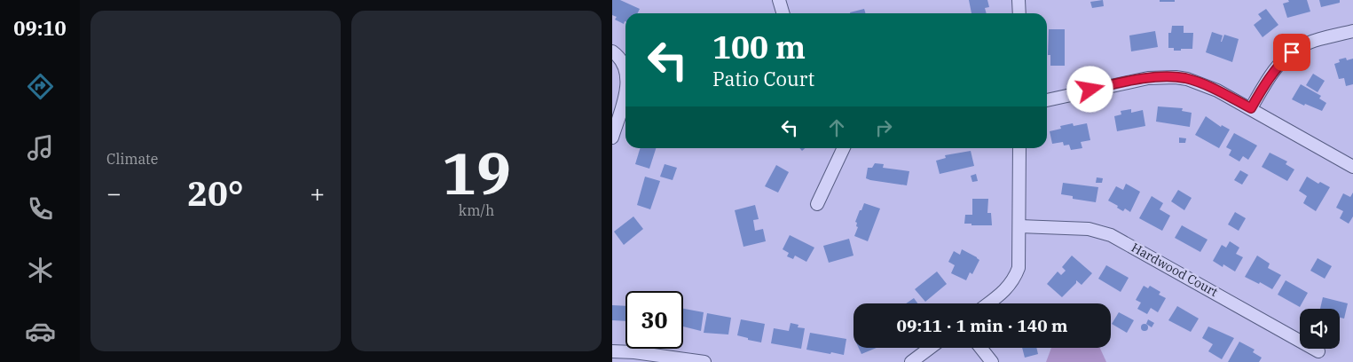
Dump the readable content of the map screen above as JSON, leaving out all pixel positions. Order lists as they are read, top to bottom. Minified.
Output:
{"streets":{"street":["Hardwood Court"]},"page":{"tabs":"09:10","tile":["Climate",["19","km/h"]],"turn":["100 m","Patio Court"],"heat":["−","20°","+"],"limit":"30","trip":"09:11 · 1 min · 140 m"}}
